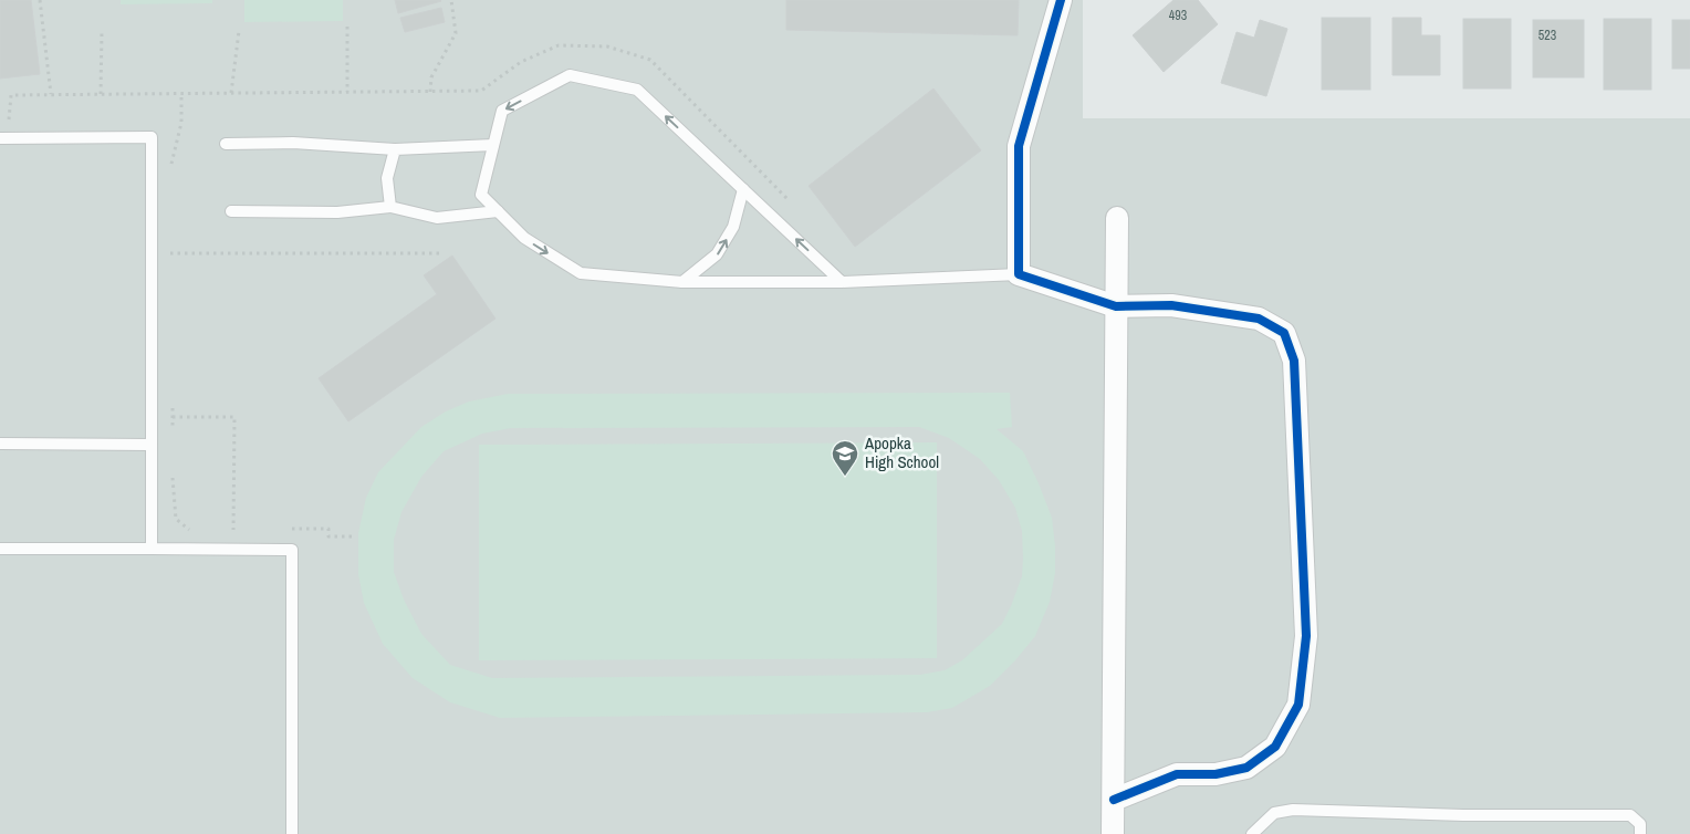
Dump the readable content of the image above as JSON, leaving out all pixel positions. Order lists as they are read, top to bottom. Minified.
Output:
{"places":{"school or university":["Apopka High School"]},"house_numbers":["493","523"]}
